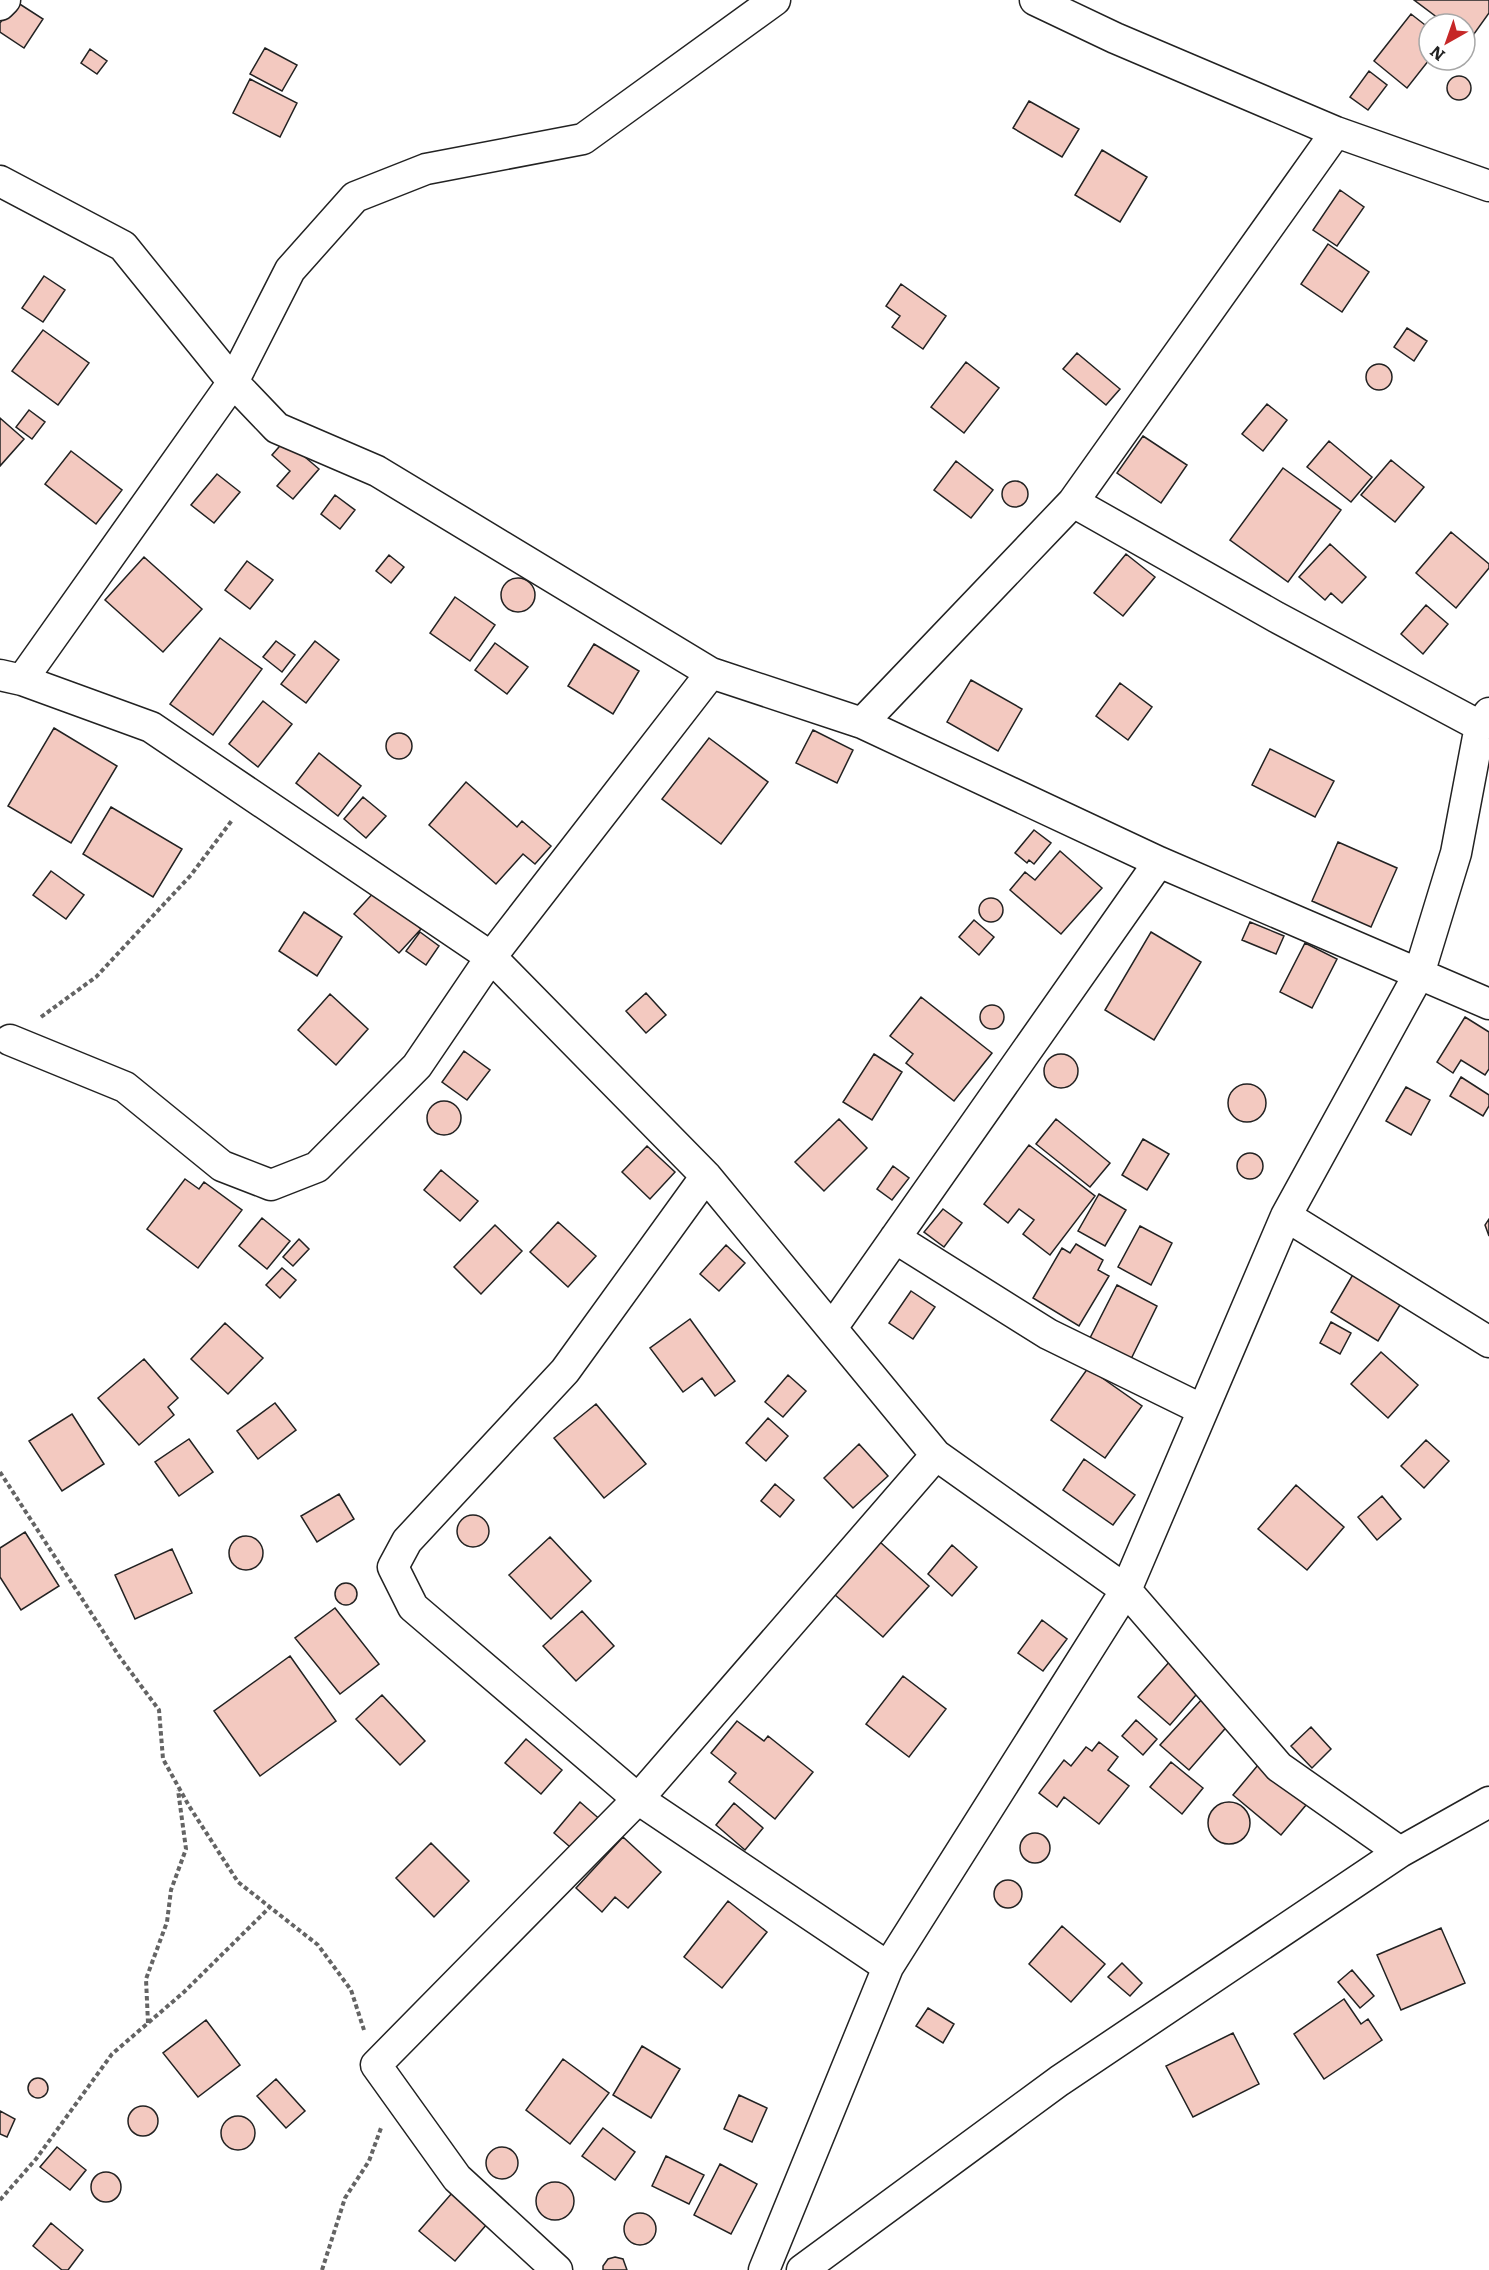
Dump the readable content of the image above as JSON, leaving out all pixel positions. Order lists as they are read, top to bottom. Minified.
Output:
{"north":"bottom left"}
